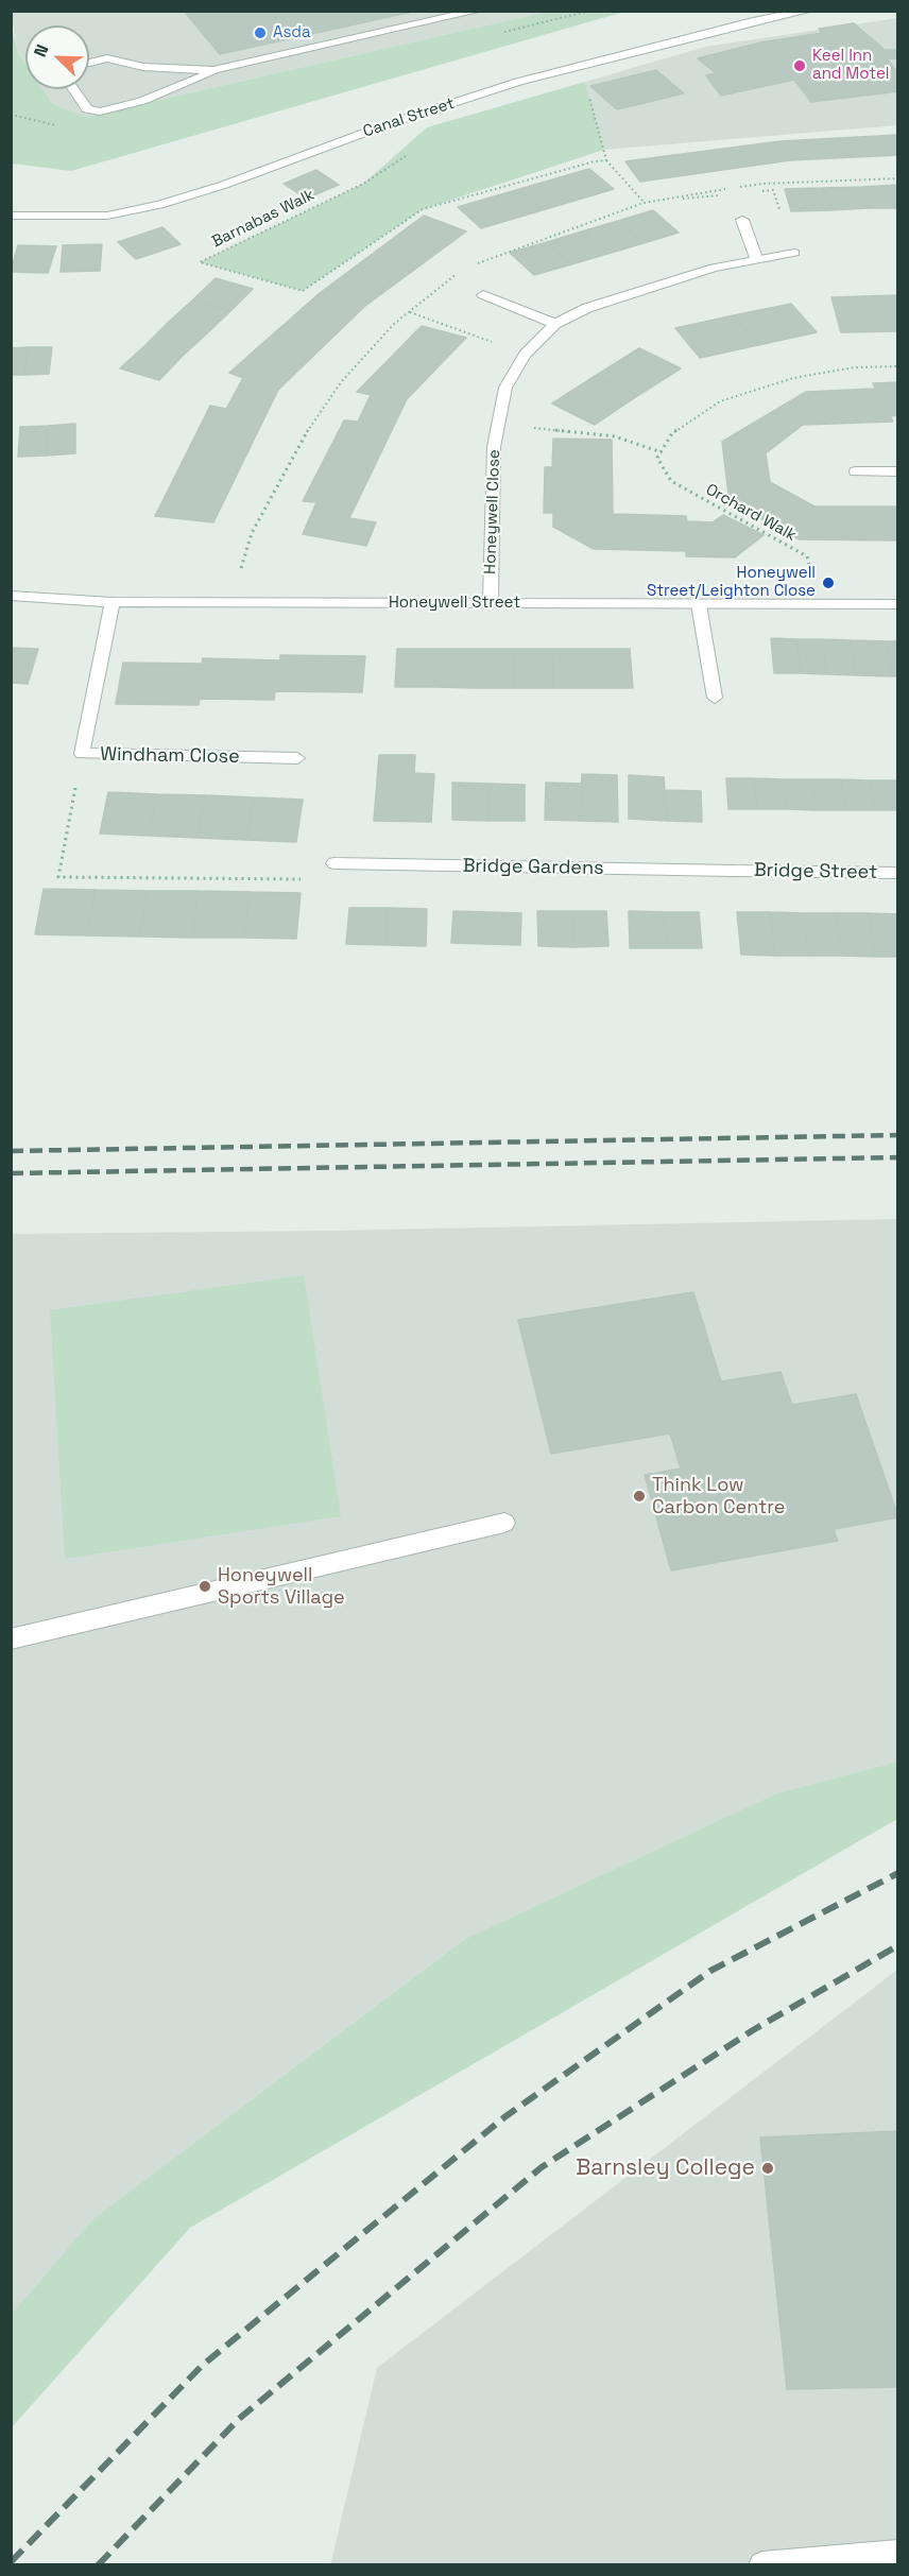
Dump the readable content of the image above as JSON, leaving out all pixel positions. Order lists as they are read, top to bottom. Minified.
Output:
{"streets":{"street":["Canal Street","Honeywell Close","Honeywell Street","Windham Close","Bridge Gardens","Bridge Street"],"path":["Barnabas Walk","Orchard Walk"]},"crossings":[["Honeywell Close","Honeywell Street"],["Orchard Walk","Honeywell Street"],["Honeywell Street","Windham Close"],["Bridge Gardens","Bridge Street"]],"places":["Asda","Keel Inn and Motel","Honeywell Street/Leighton Close","Think Low Carbon Centre","Honeywell Sports Village","Barnsley College"],"north":"top left"}
